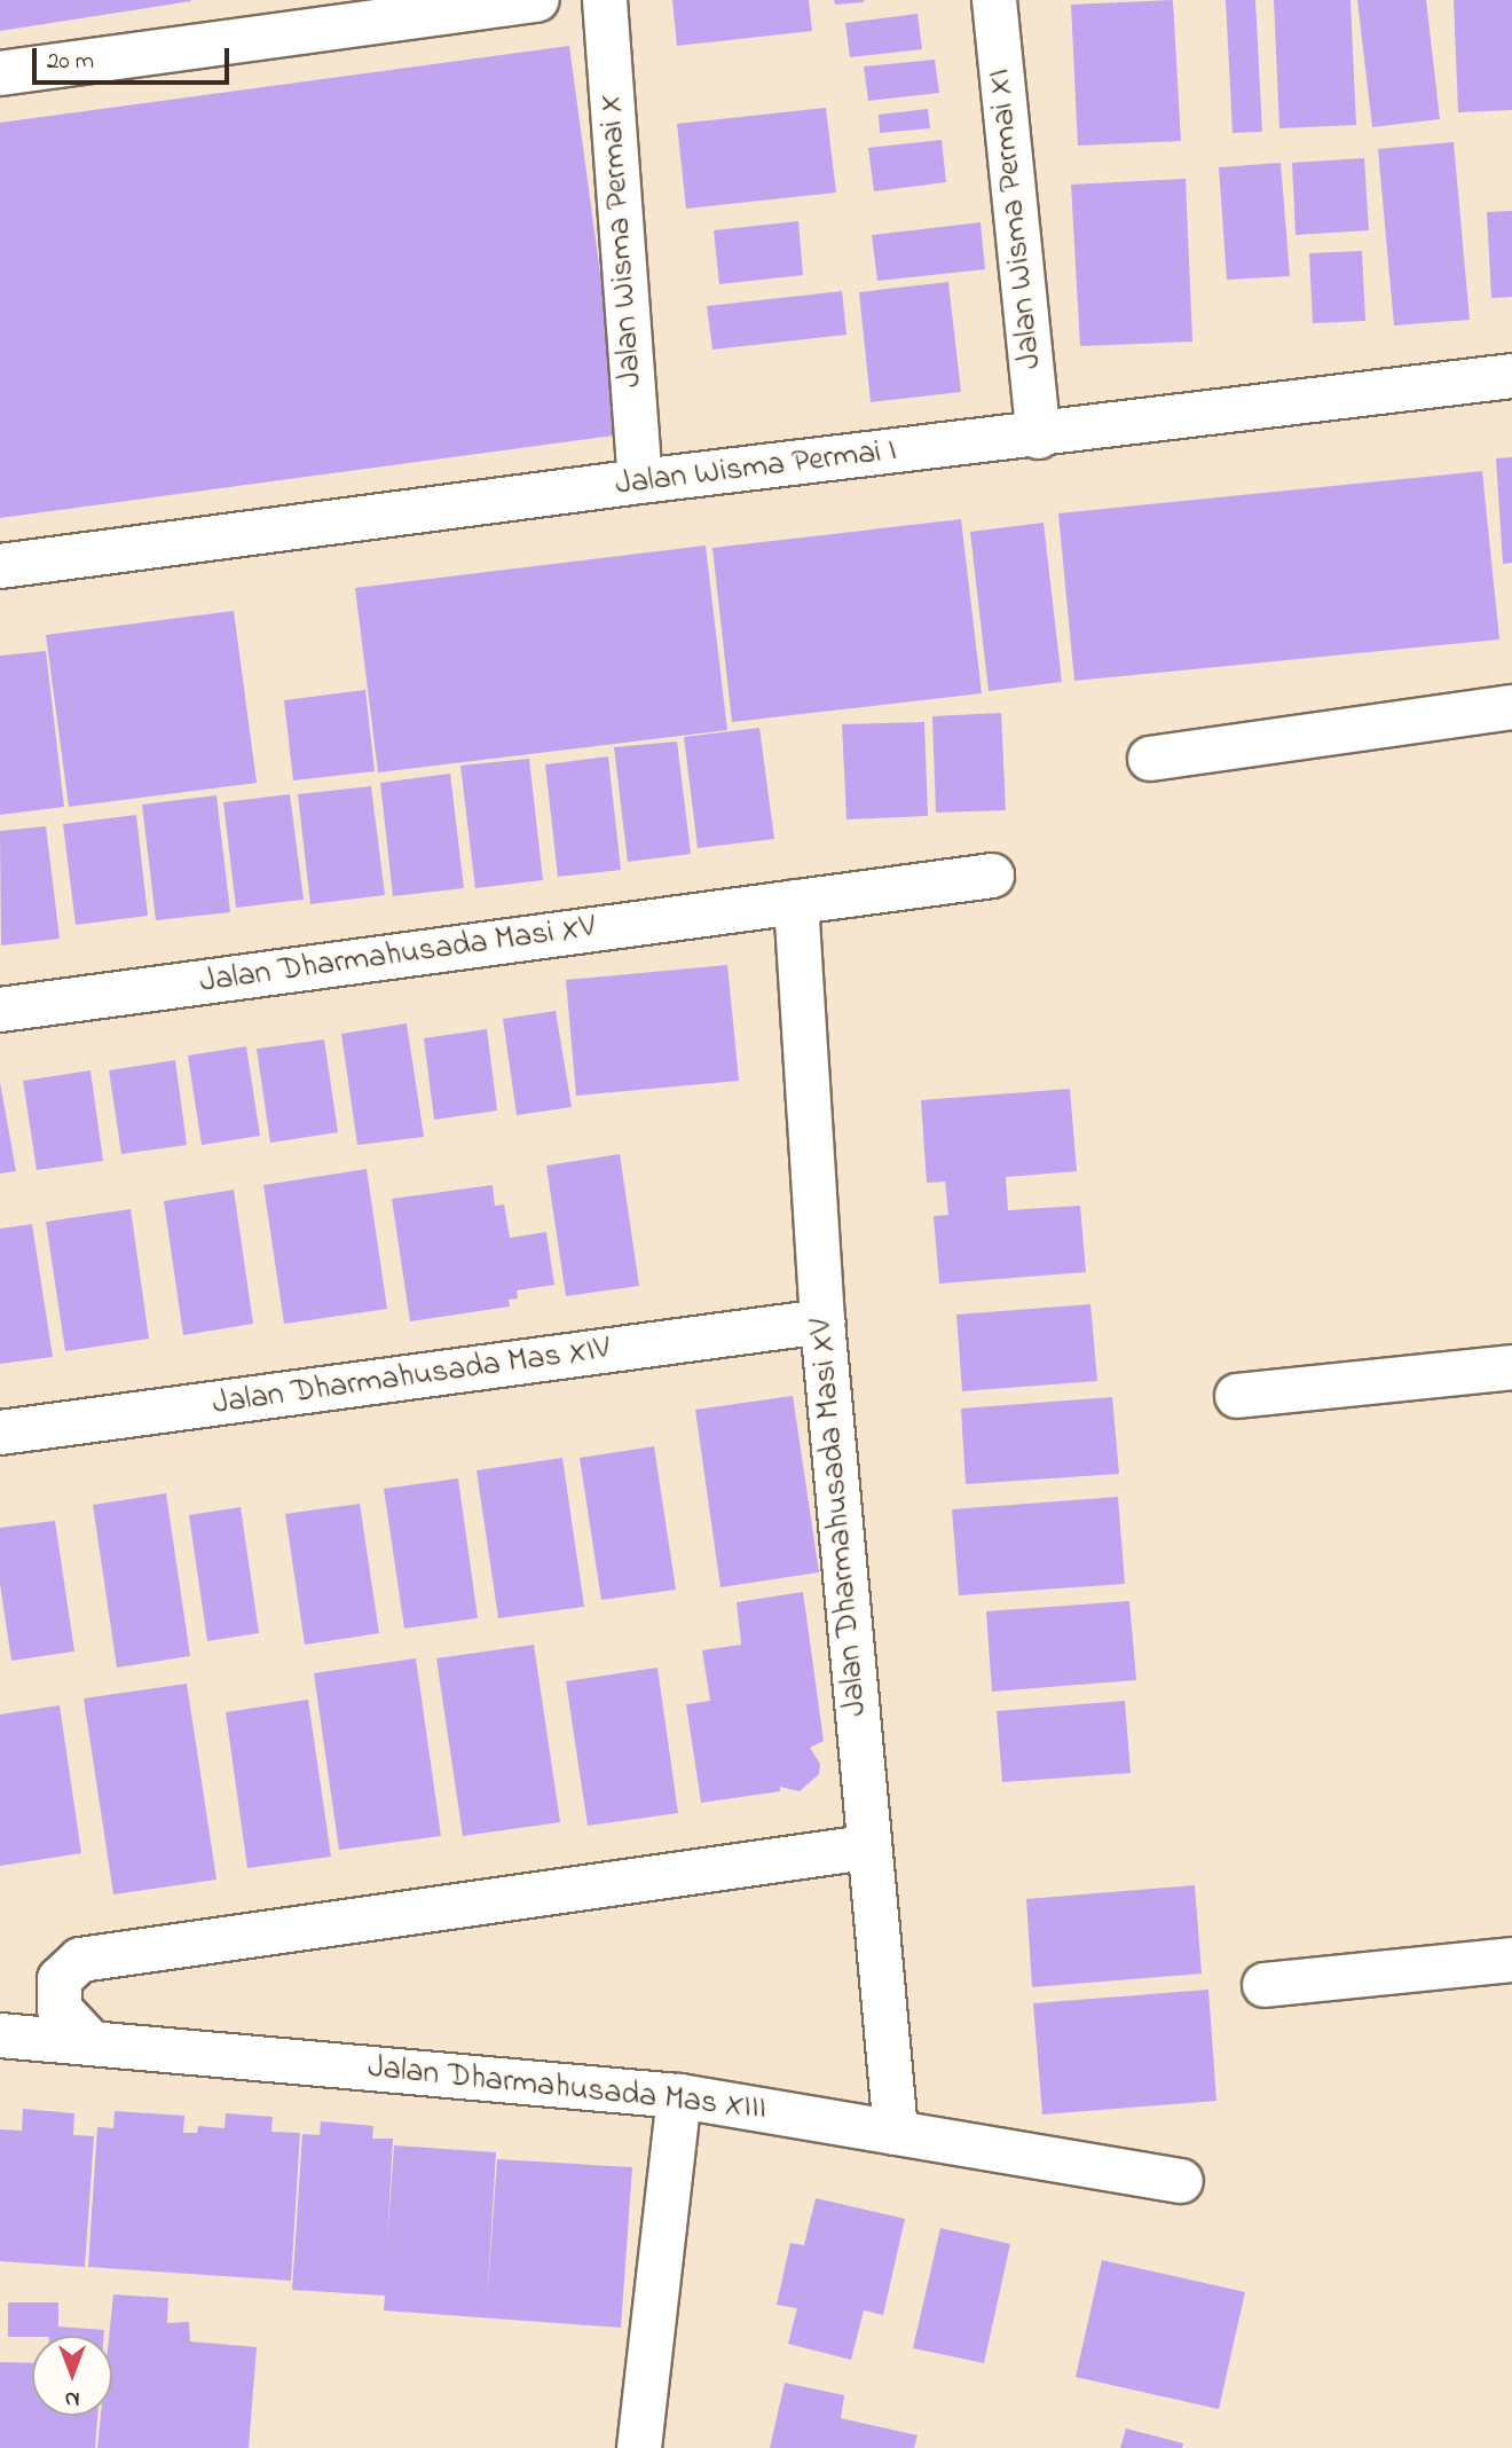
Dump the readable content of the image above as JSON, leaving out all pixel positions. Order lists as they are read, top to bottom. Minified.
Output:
{"streets":{"street":["Jalan Wisma Permai XI","Jalan Wisma Permai X","Jalan Wisma Permai I","Jalan Dharmahusada Masi XV","Jalan Dharmahusada Mas XIV","Jalan Dharmahusada Mas XIII"]},"crossings":[["Jalan Wisma Permai XI","Jalan Wisma Permai I"],["Jalan Wisma Permai X","Jalan Wisma Permai I"],["Jalan Dharmahusada Masi XV","Jalan Dharmahusada Mas XIV"],["Jalan Dharmahusada Masi XV","Jalan Dharmahusada Mas XIII"]],"scale_bar":"20 m","north":"bottom"}
